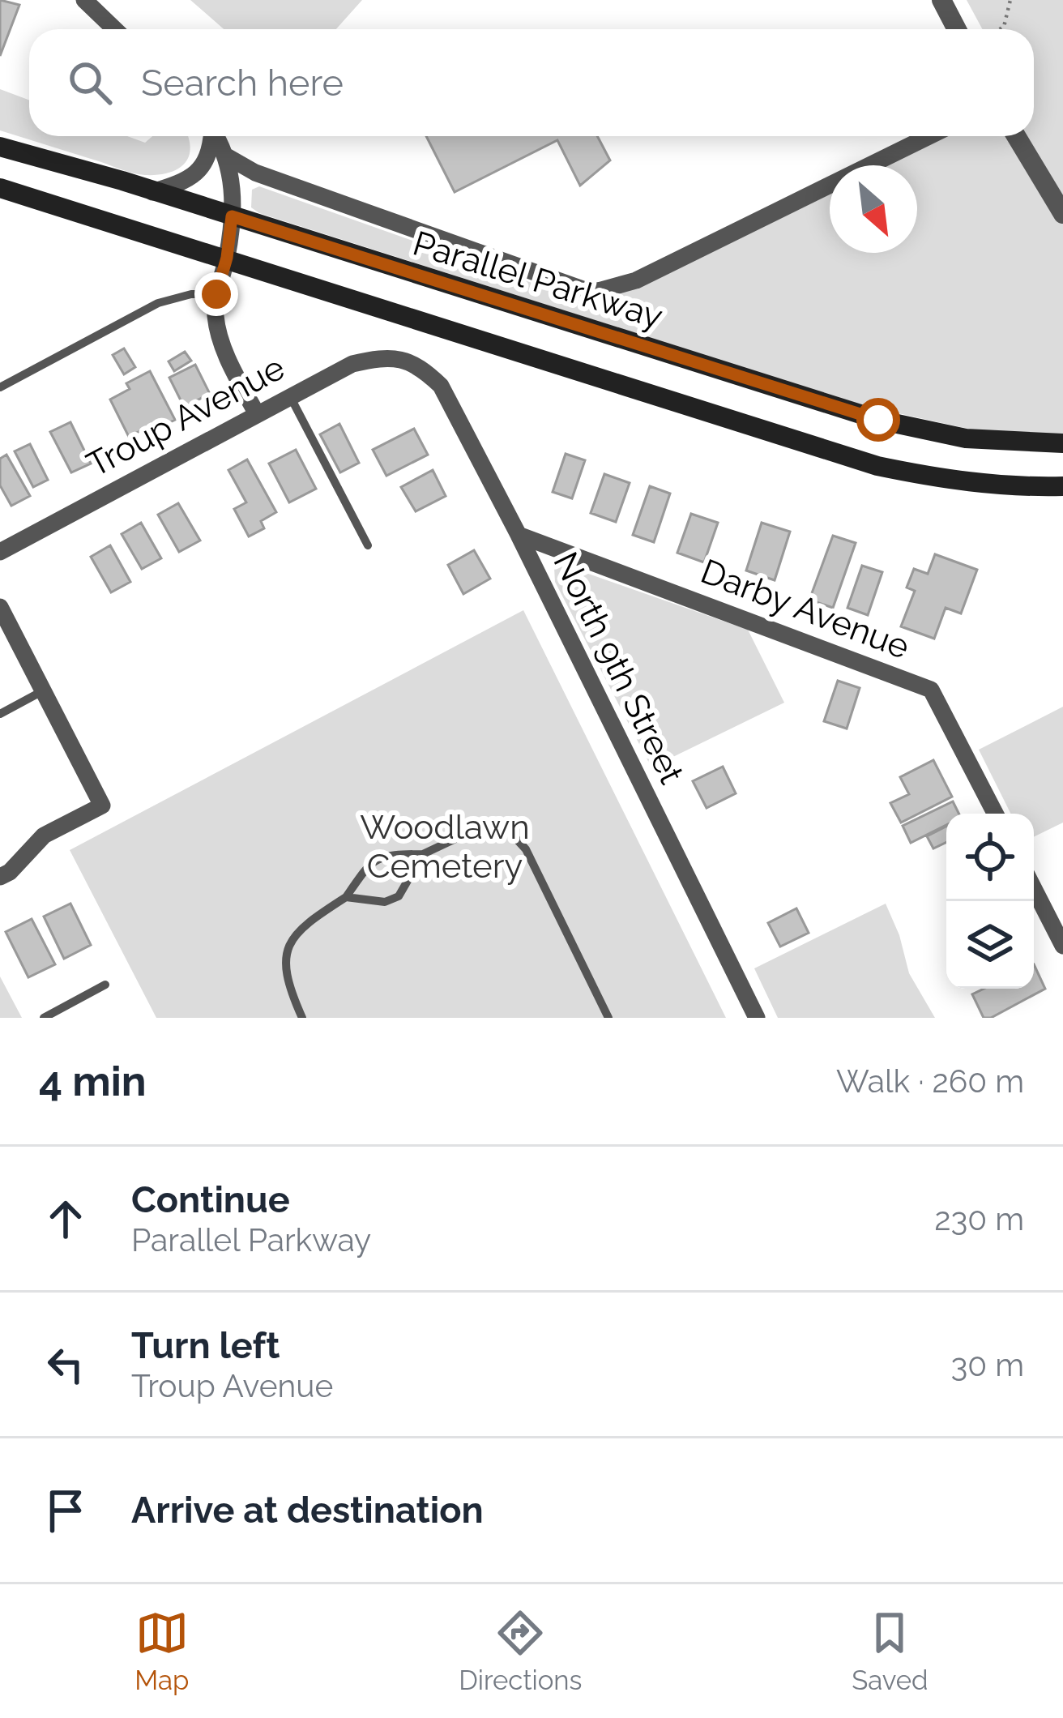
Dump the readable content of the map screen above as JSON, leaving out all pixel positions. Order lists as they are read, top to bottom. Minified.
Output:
{"streets":{"main road":["Parallel Parkway"],"street":["Troup Avenue","Darby Avenue","North 9th Street"]},"crossings":[["Troup Avenue","North 9th Street"],["Darby Avenue","North 9th Street"]],"parks":["Woodlawn Cemetery"],"north":"bottom right","page":{"search":"Search here","heading":["4 min","Walk · 260 m"],"list":[["Continue","Parallel Parkway","230 m"],["Turn left","Troup Avenue","30 m"],"Arrive at destination"],"nav":["Map","Directions","Saved"]}}
